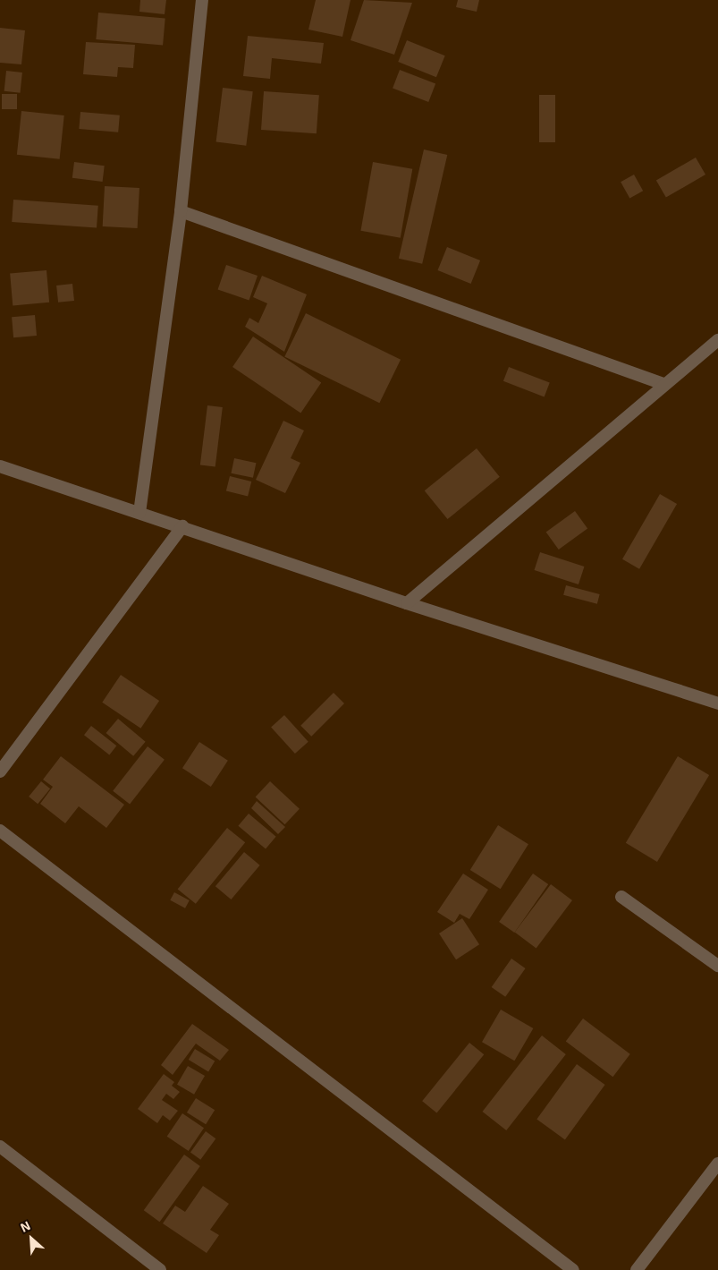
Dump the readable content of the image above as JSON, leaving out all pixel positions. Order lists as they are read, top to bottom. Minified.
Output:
{"north":"top left"}
